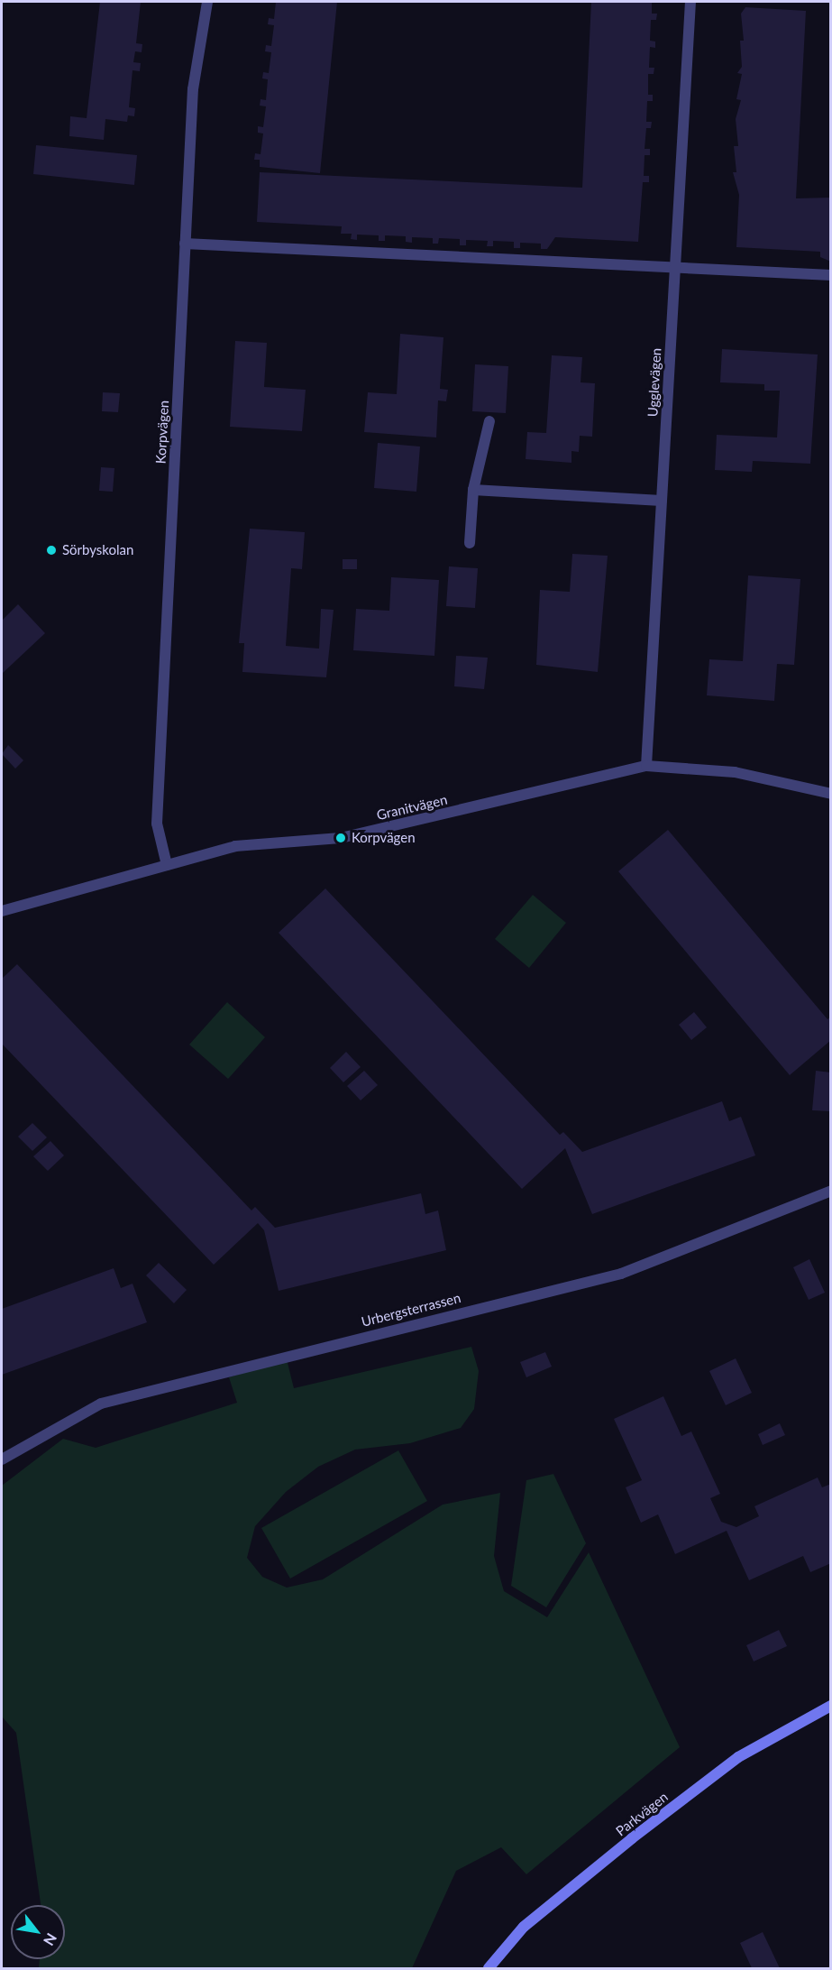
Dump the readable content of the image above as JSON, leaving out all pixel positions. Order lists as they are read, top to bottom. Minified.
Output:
{"streets":{"main road":["Parkvägen"],"street":["Ugglevägen","Korpvägen","Granitvägen","Urbergsterrassen"]},"crossings":[["Ugglevägen","Granitvägen"],["Korpvägen","Granitvägen"]],"places":["Sörbyskolan","Korpvägen"],"north":"bottom right"}
